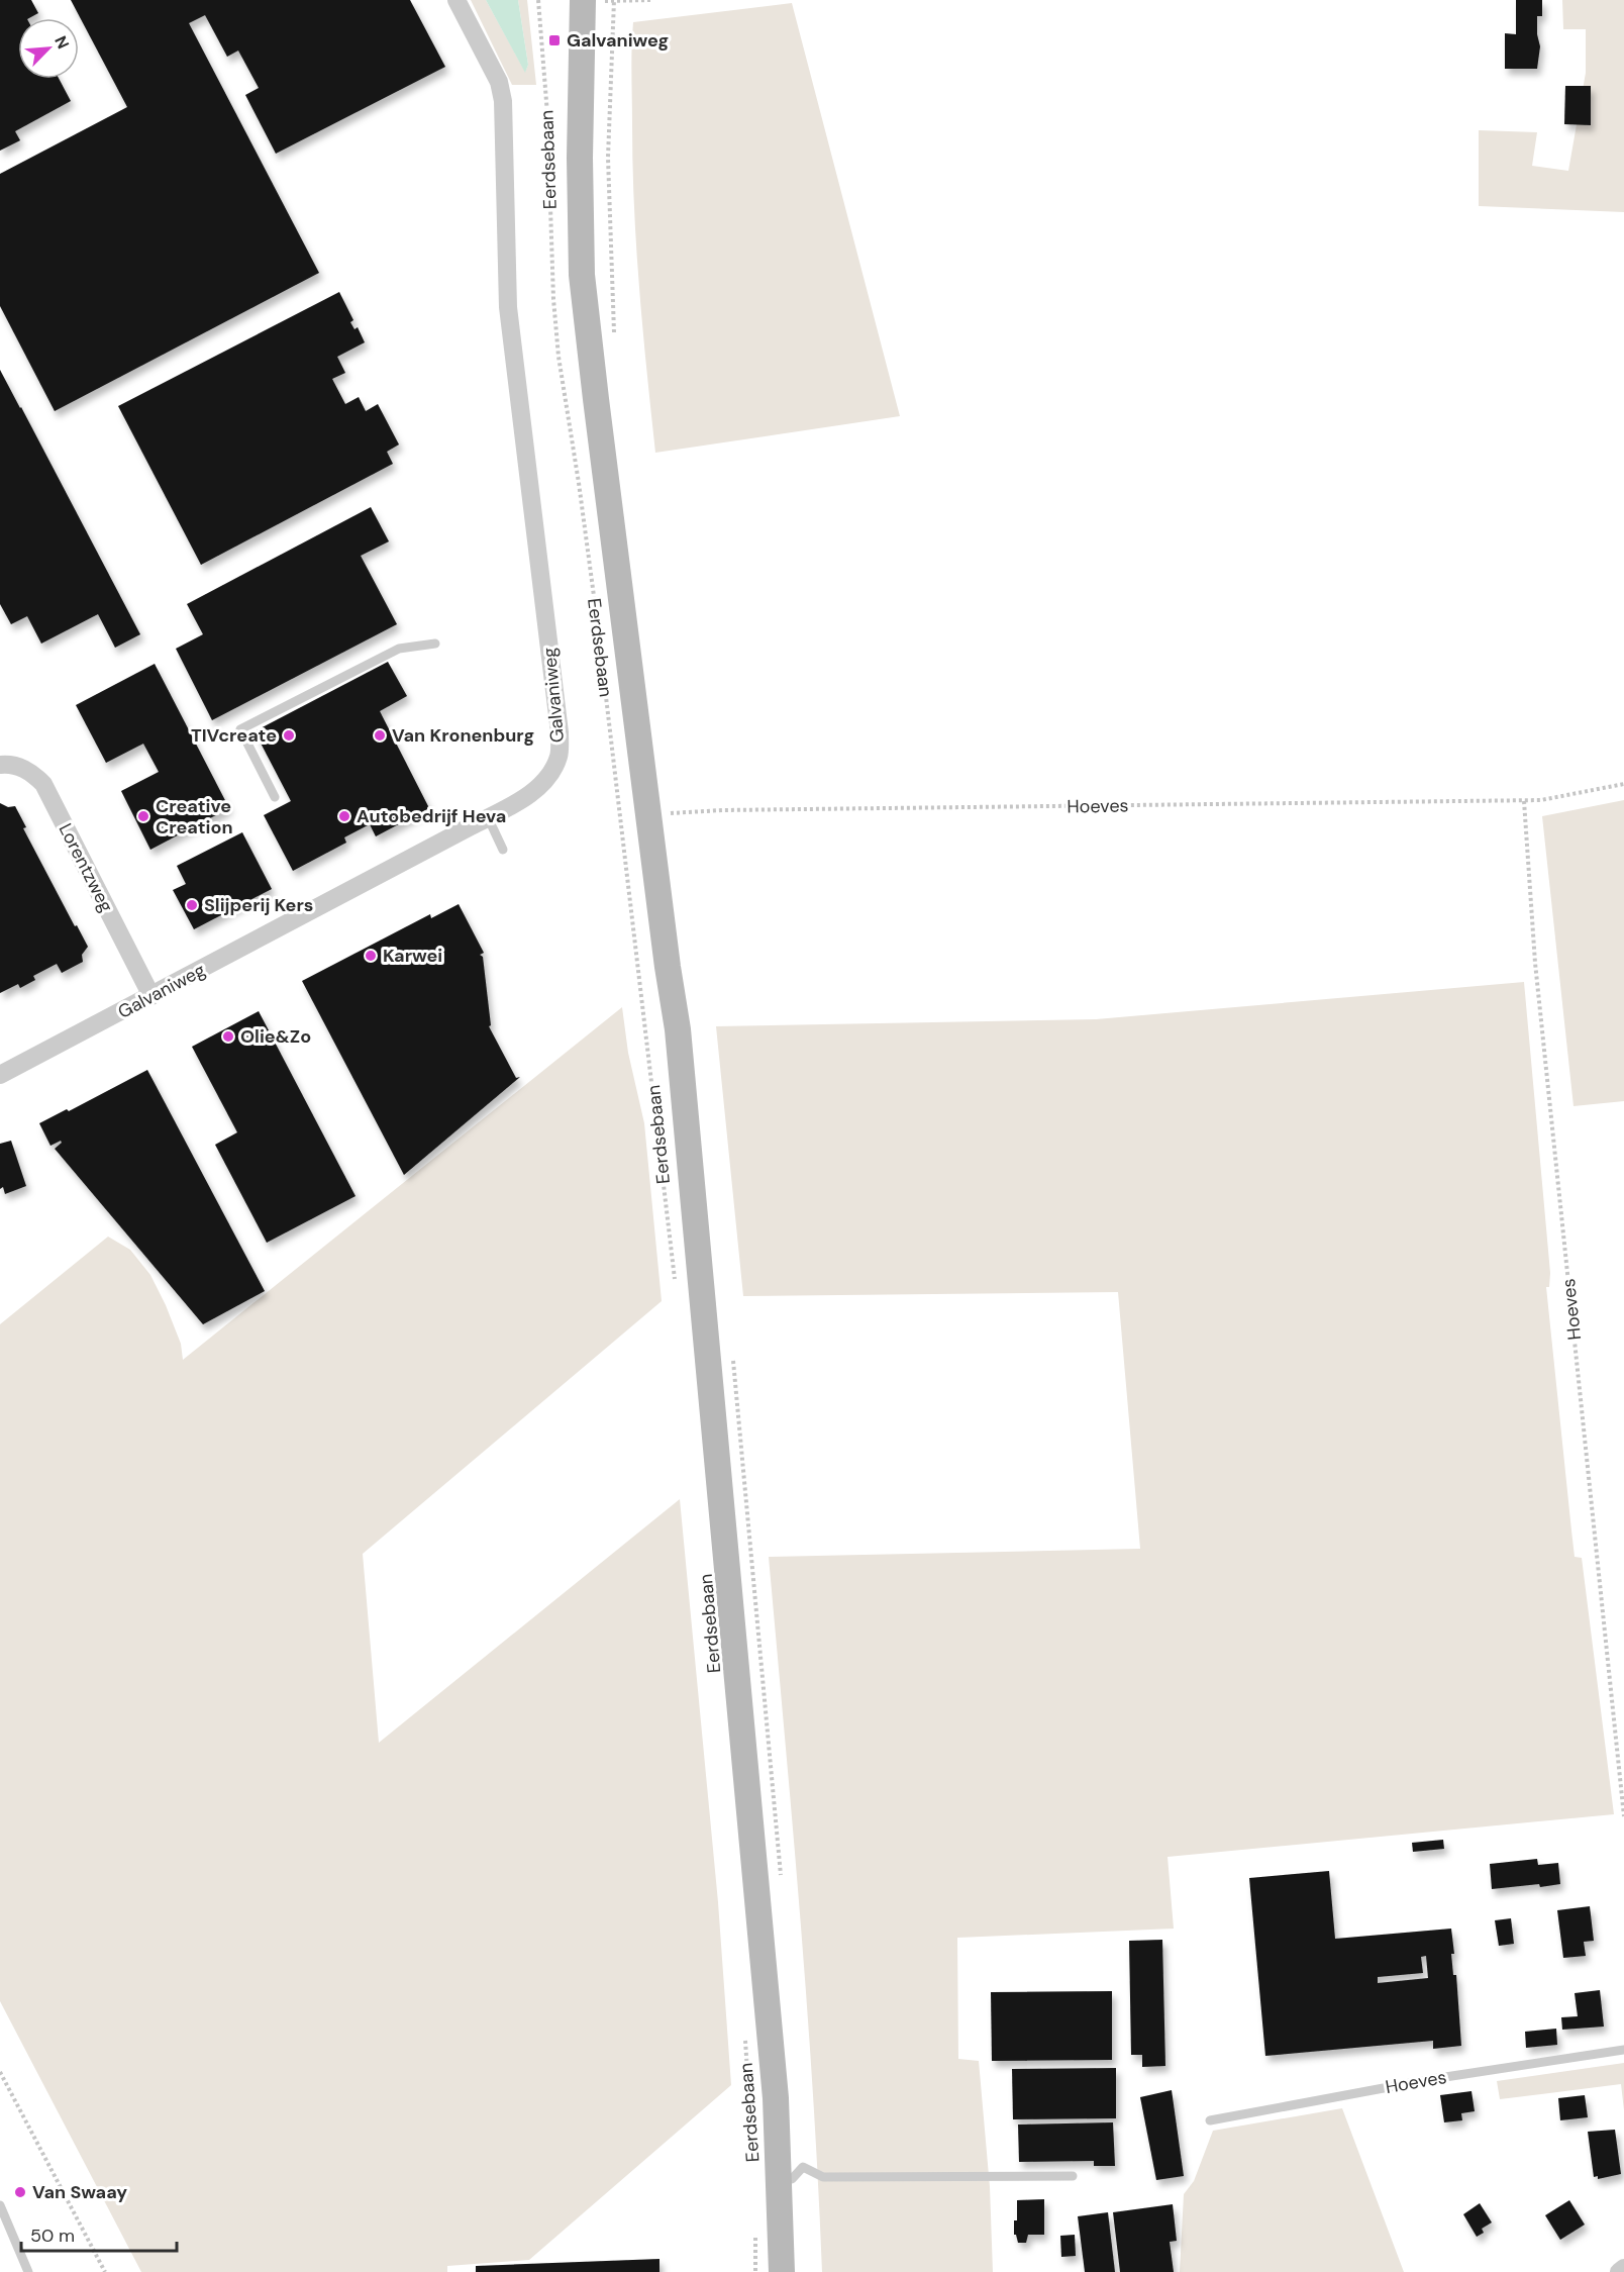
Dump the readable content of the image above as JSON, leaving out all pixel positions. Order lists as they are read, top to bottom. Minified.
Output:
{"streets":{"main road":["Eerdsebaan"],"street":["Galvaniweg","Lorentzweg"],"lane":["Hoeves"]},"crossings":[["Galvaniweg","Lorentzweg"]],"places":{"transit":["Galvaniweg"],"other":["TIVcreate","Van Kronenburg","Creative Creation","Autobedrijf Heva","Slijperij Kers","Karwei","Olie&Zo","Van Swaay"]},"scale_bar":"50 m","north":"top right"}
